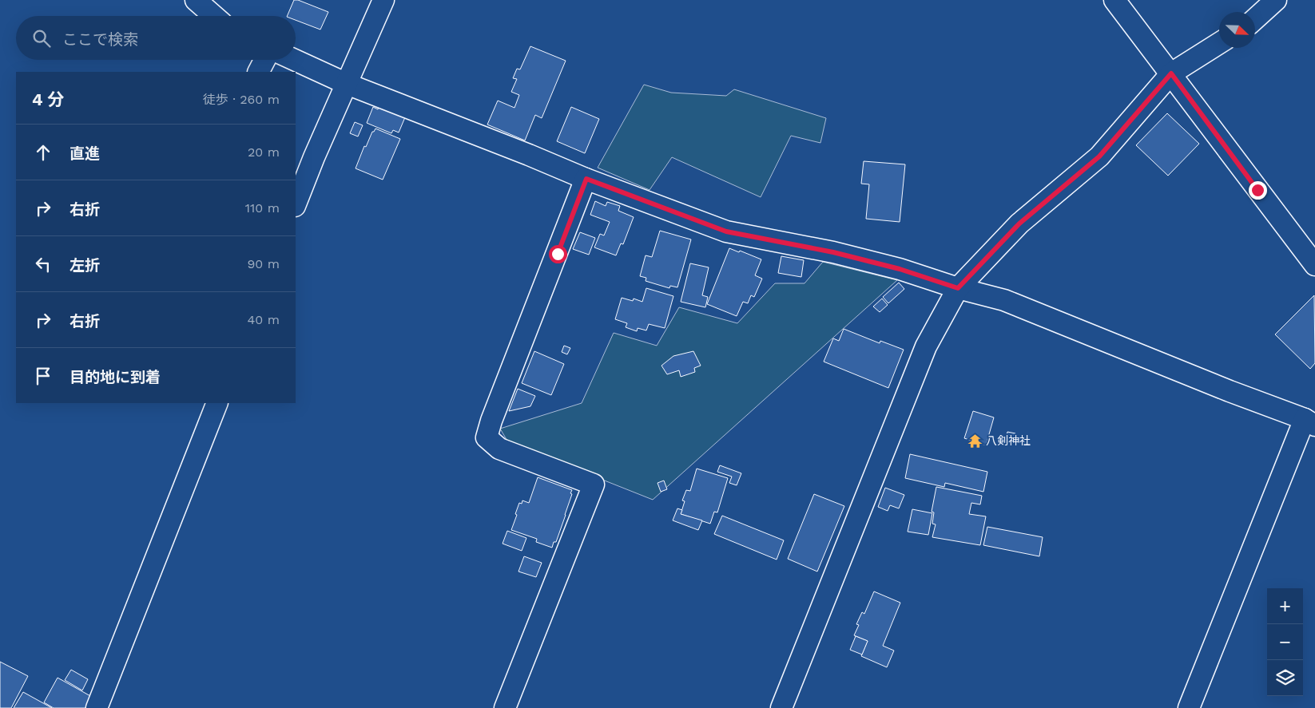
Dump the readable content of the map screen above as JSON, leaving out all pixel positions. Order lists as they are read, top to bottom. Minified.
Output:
{"places":{"temple":["八剣神社"]},"north":"bottom right","page":{"search":"ここで検索","heading":["4 分","徒歩 · 260 m"],"list":[["直進","20 m"],["右折","110 m"],["左折","90 m"],["右折","40 m"],"目的地に到着"],"map_buttons":["+","−"]}}
